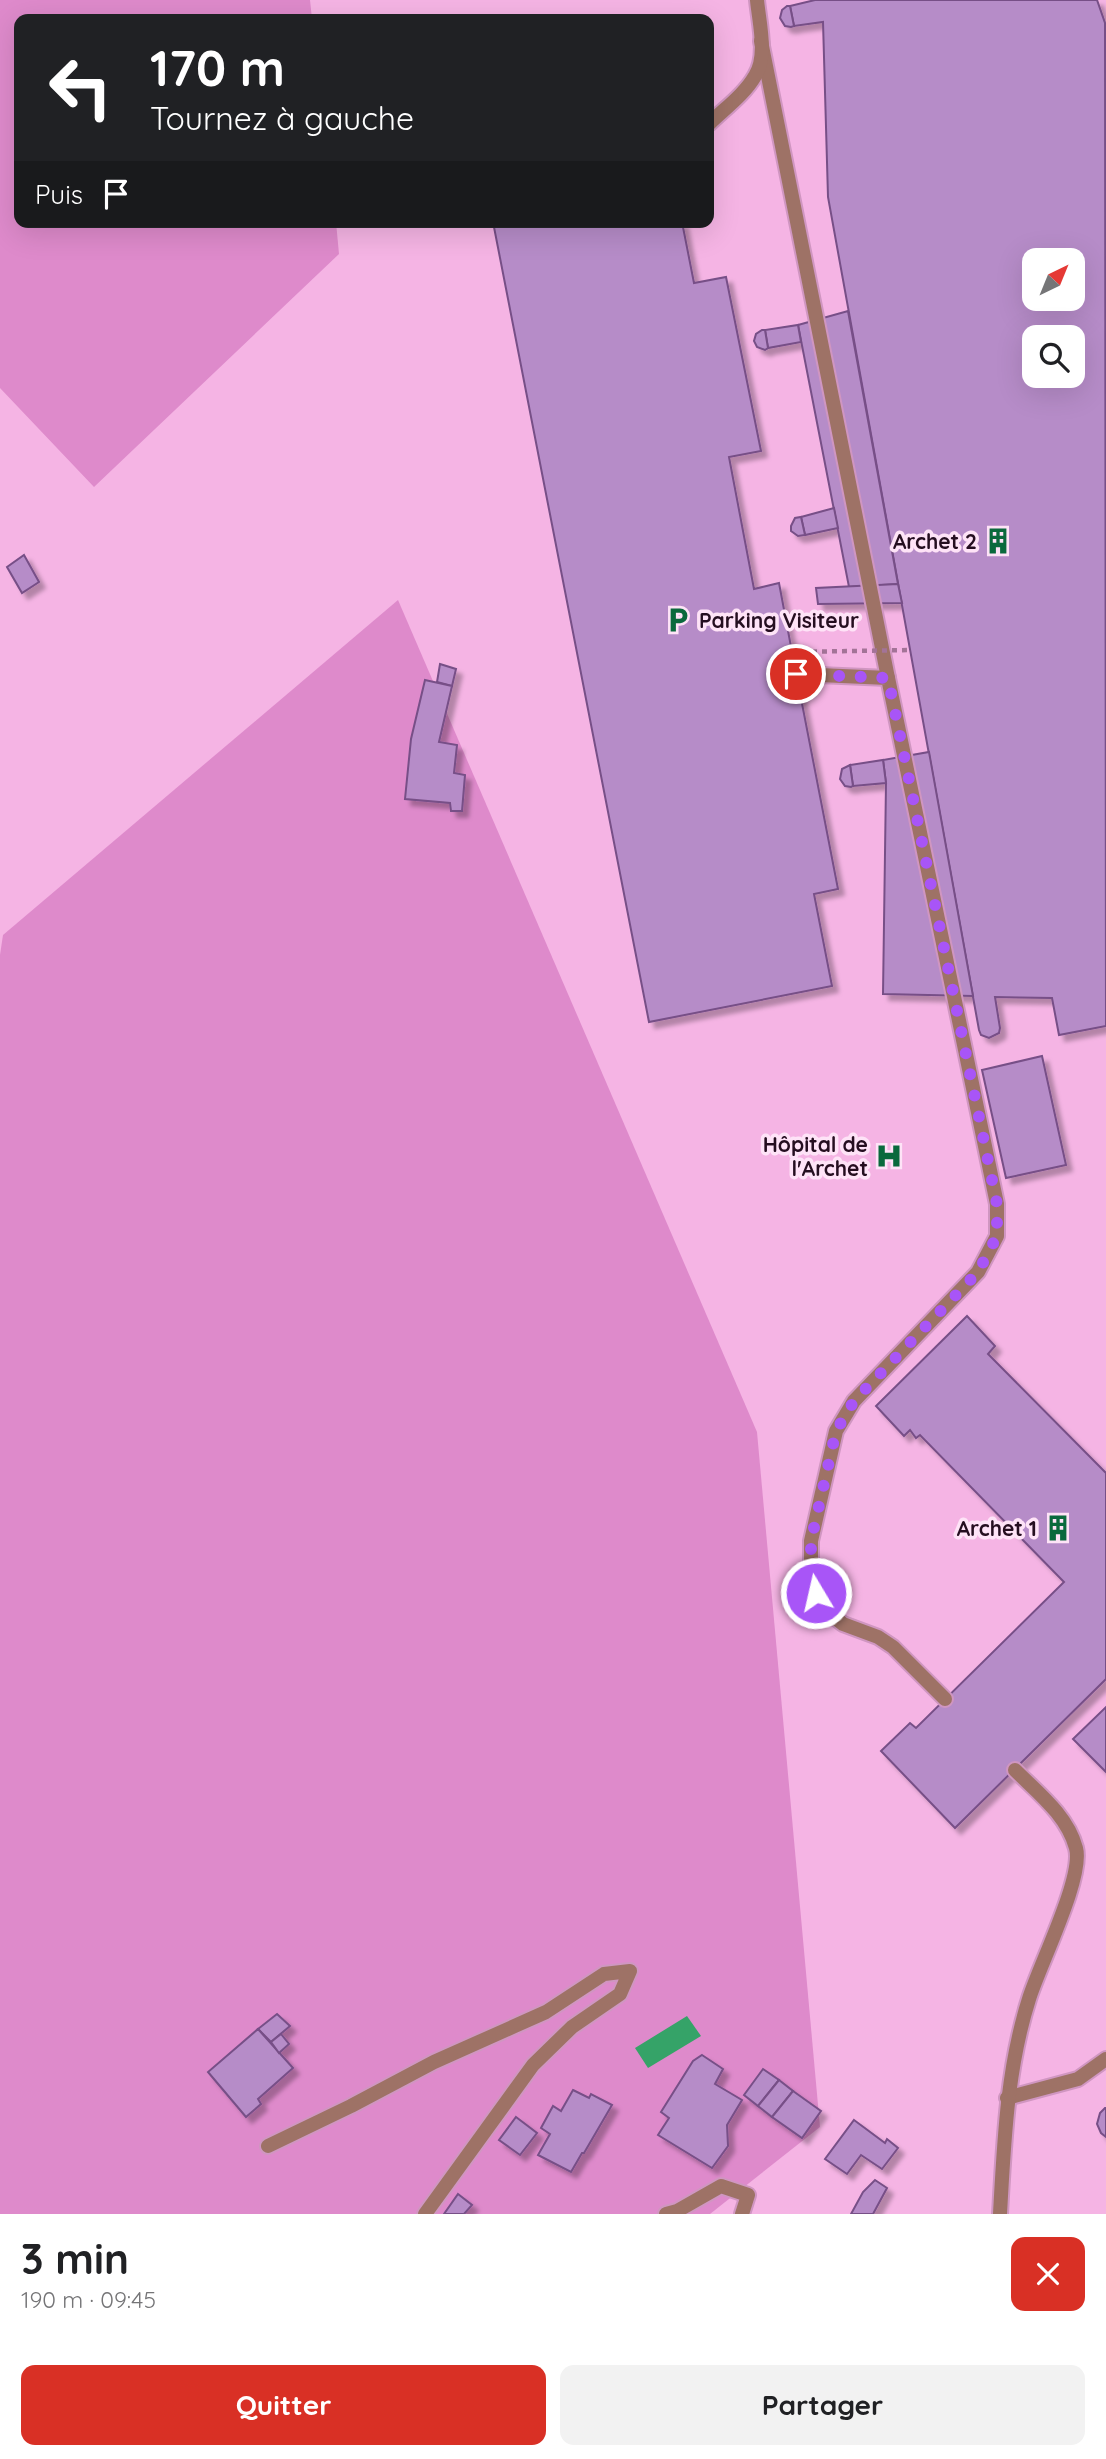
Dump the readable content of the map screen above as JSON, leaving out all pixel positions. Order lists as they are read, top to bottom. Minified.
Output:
{"places":{"building":["Archet 2","Archet 1"],"parking":["Parking Visiteur"],"hospital":["Hôpital de l'Archet"]},"north":"top right","page":{"turn":["170 m","Tournez à gauche"],"then":"Puis","heading":["3 min","190 m · 09:45"],"buttons":["Quitter","Partager"]}}
